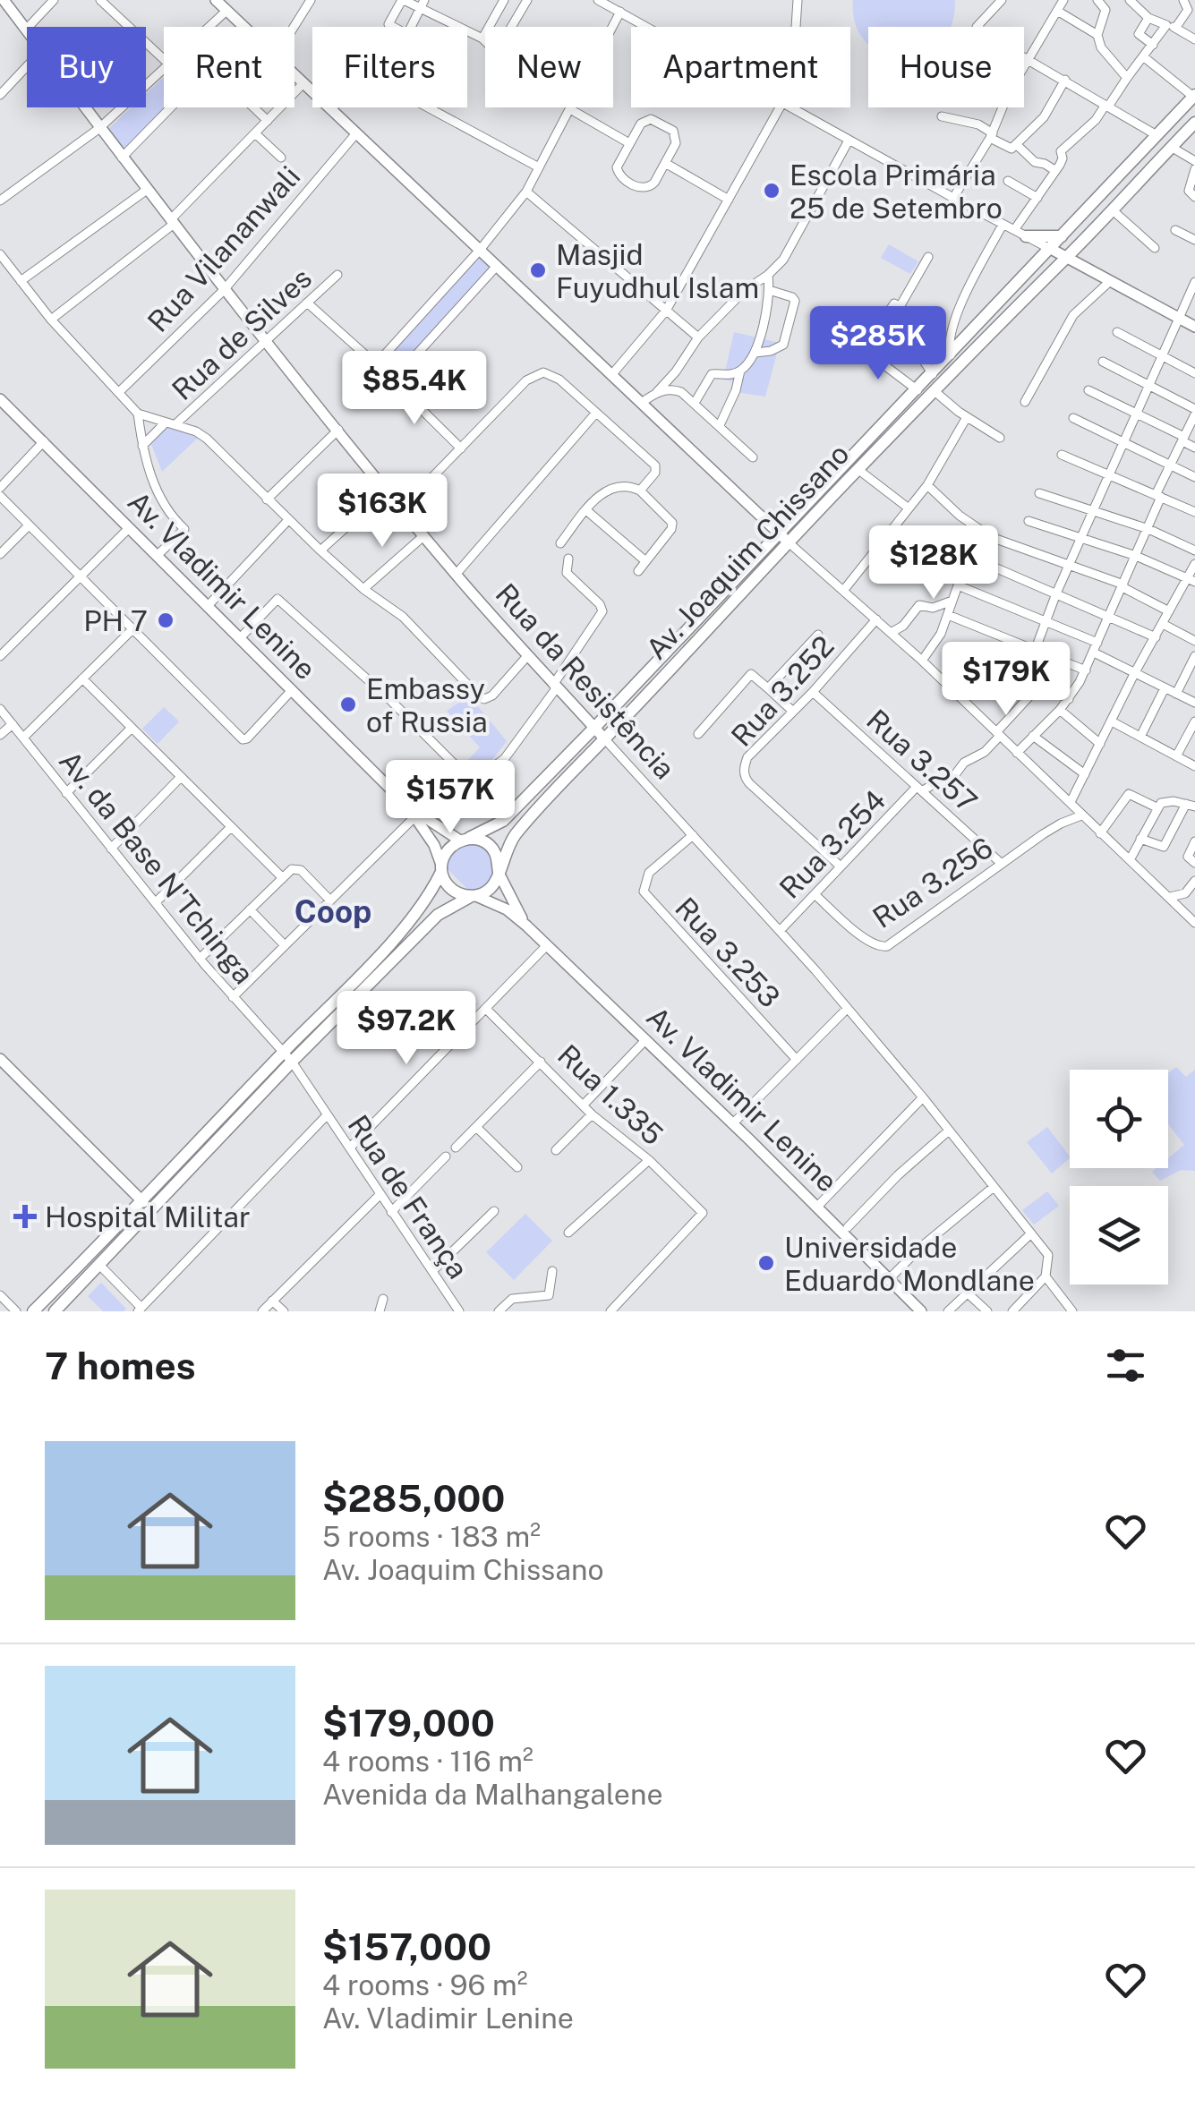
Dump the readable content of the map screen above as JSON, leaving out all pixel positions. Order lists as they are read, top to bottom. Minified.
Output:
{"streets":{"main road":["Av. Joaquim Chissano"],"street":["Rua Vilananwali","Rua de Silves","Av. Vladimir Lenine","Rua da Resistência","Rua 3.252","Rua 3.257","Rua 3.254","Av. da Base N'Tchinga","Rua 3.256","Rua 3.253","Rua 1.335","Rua de França"]},"crossings":[["Rua Vilananwali","Rua da Resistência"],["Rua de Silves","Rua da Resistência"],["Av. Joaquim Chissano","Av. Vladimir Lenine"],["Av. Joaquim Chissano","Rua da Resistência"],["Rua da Resistência","Rua 3.254"],["Rua da Resistência","Rua 3.253"],["Rua 3.252","Rua 3.257"],["Rua 3.252","Rua 3.254"],["Rua 3.257","Rua 3.254"],["Rua 3.257","Rua 3.256"],["Rua 3.254","Rua 3.256"],["Av. da Base N'Tchinga","Rua de França"]],"districts":["Coop"],"places":{"other":["Escola Primária 25 de Setembro","Masjid Fuyudhul Islam","PH 7","Embassy of Russia","Universidade Eduardo Mondlane"],"health":["Hospital Militar"]},"page":{"chip":["Buy","Rent","Filters","New","Apartment","House"],"price":["$285K","$85.4K","$163K","$128K","$179K","$157K","$97.2K"],"heading":"7 homes","list":[{"name":"$285,000","note":"5 rooms · 183 m² · Av. Joaquim Chissano"},{"name":"$179,000","note":"4 rooms · 116 m² · Avenida da Malhangalene"},{"name":"$157,000","note":"4 rooms · 96 m² · Av. Vladimir Lenine"}]}}
